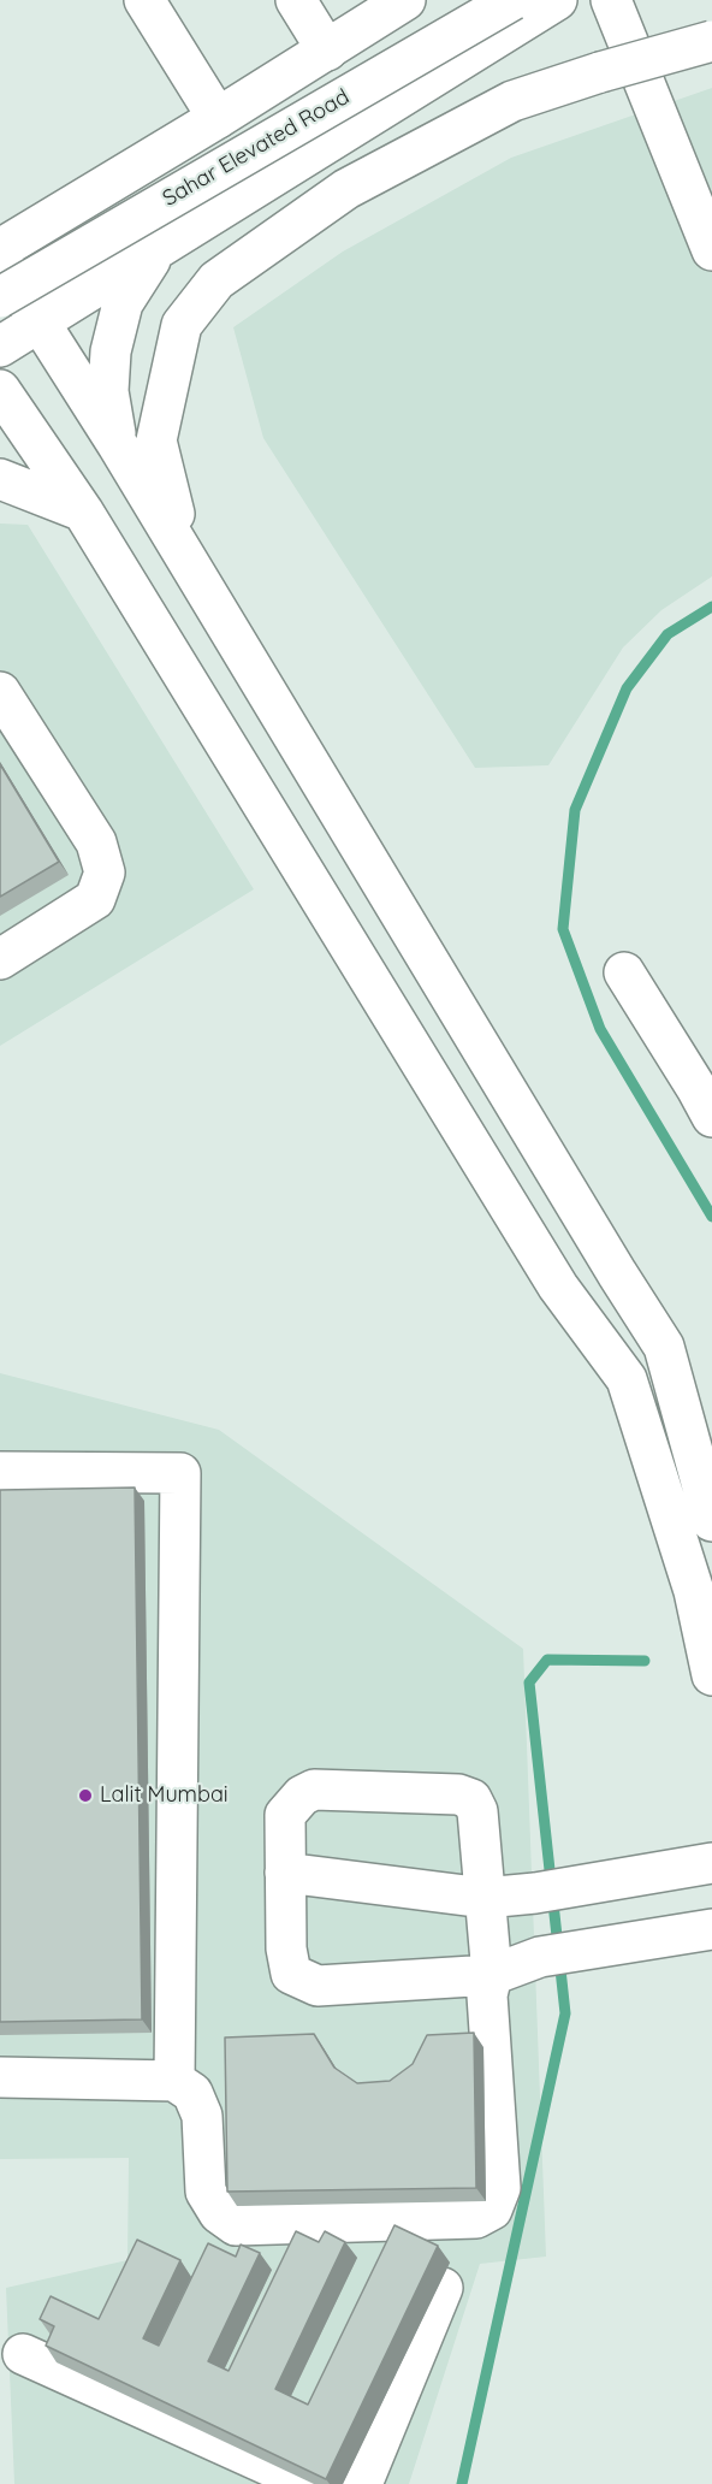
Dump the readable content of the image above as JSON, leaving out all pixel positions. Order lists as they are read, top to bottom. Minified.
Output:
{"streets":{"main road":["Sahar Elevated Road"]},"places":["Lalit Mumbai"]}
